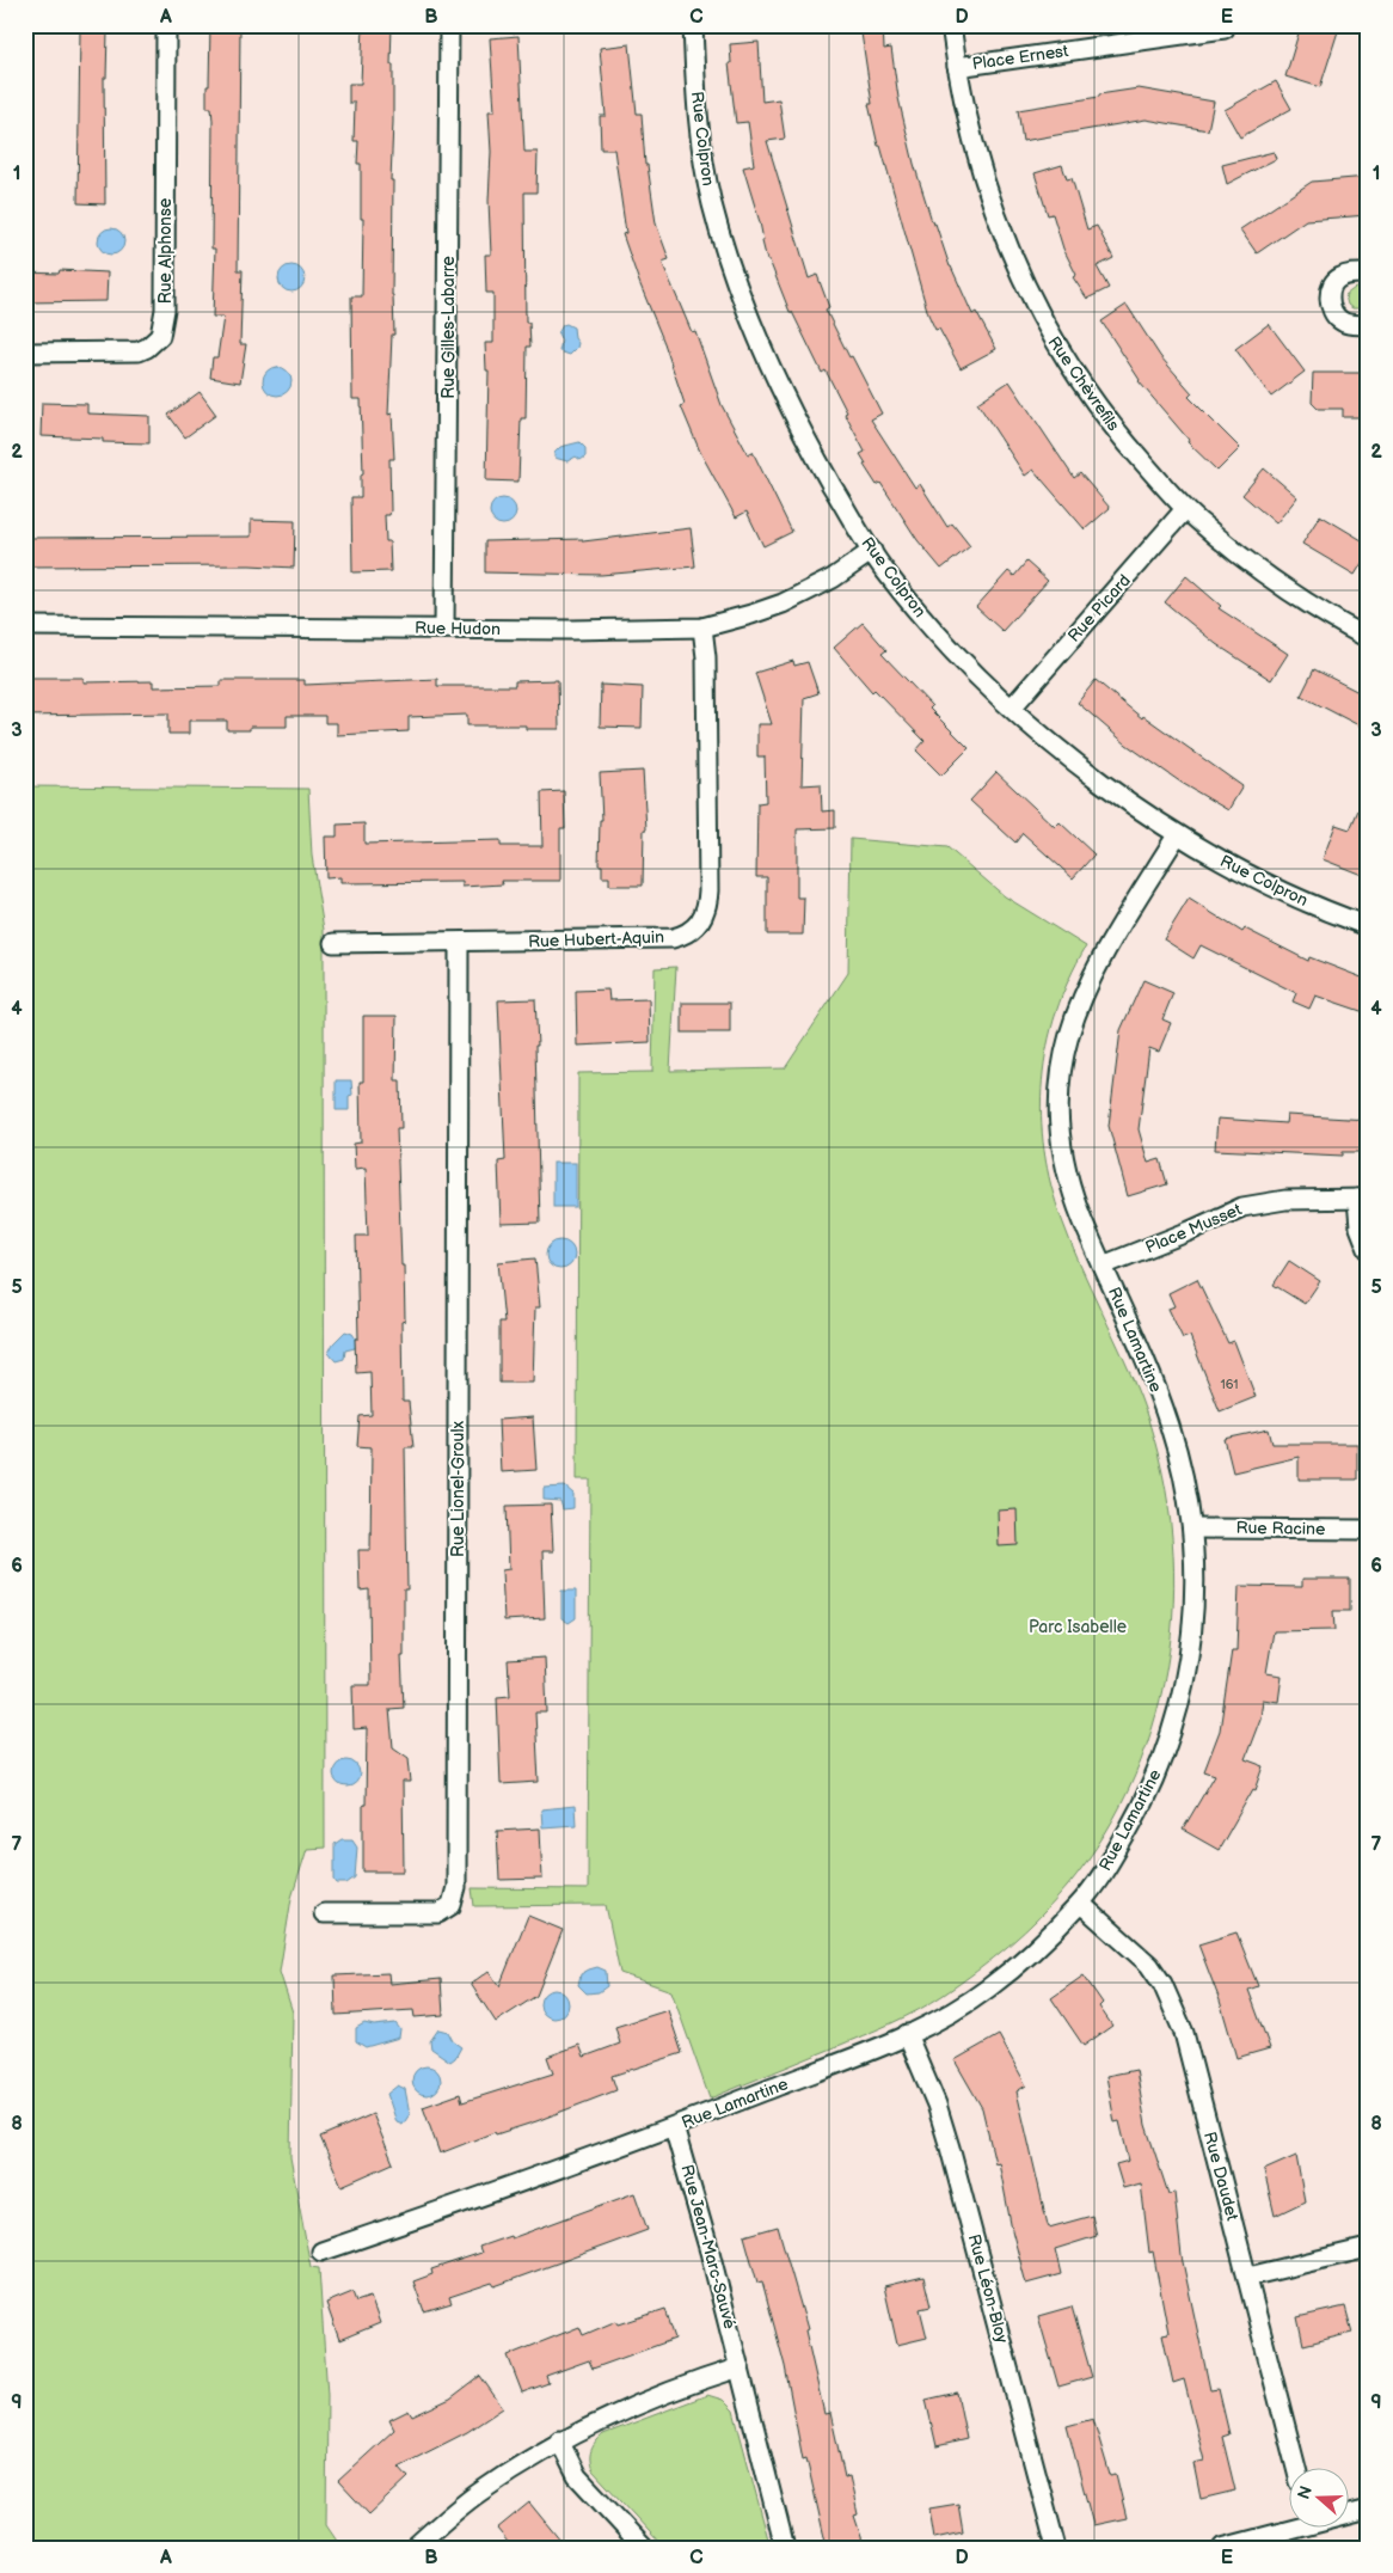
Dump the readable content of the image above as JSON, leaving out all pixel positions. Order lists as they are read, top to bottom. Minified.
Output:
{"streets":{"street":["Place Ernest","Rue Colpron","Rue Alphonse","Rue Gilles-Labarre","Rue Chèvrefils","Rue Picard","Rue Hudon","Rue Hubert-Aquin","Place Musset","Rue Lamartine","Rue Lionel-Groulx","Rue Racine","Rue Daudet","Rue Jean-Marc-Sauvé","Rue Léon-Bloy"]},"crossings":[["Place Ernest","Rue Chèvrefils"],["Rue Colpron","Rue Picard"],["Rue Colpron","Rue Hudon"],["Rue Colpron","Rue Lamartine"],["Rue Gilles-Labarre","Rue Hudon"],["Rue Chèvrefils","Rue Picard"],["Rue Hudon","Rue Hubert-Aquin"],["Rue Hubert-Aquin","Rue Lionel-Groulx"],["Place Musset","Rue Lamartine"],["Rue Lamartine","Rue Racine"],["Rue Lamartine","Rue Daudet"],["Rue Lamartine","Rue Jean-Marc-Sauvé"],["Rue Lamartine","Rue Léon-Bloy"]],"parks":["Parc Isabelle"],"house_numbers":["161"],"north":"left","grid":{"columns":["A","B","C","D","E"],"rows":["1","2","3","4","5","6","7","8","9"]}}
